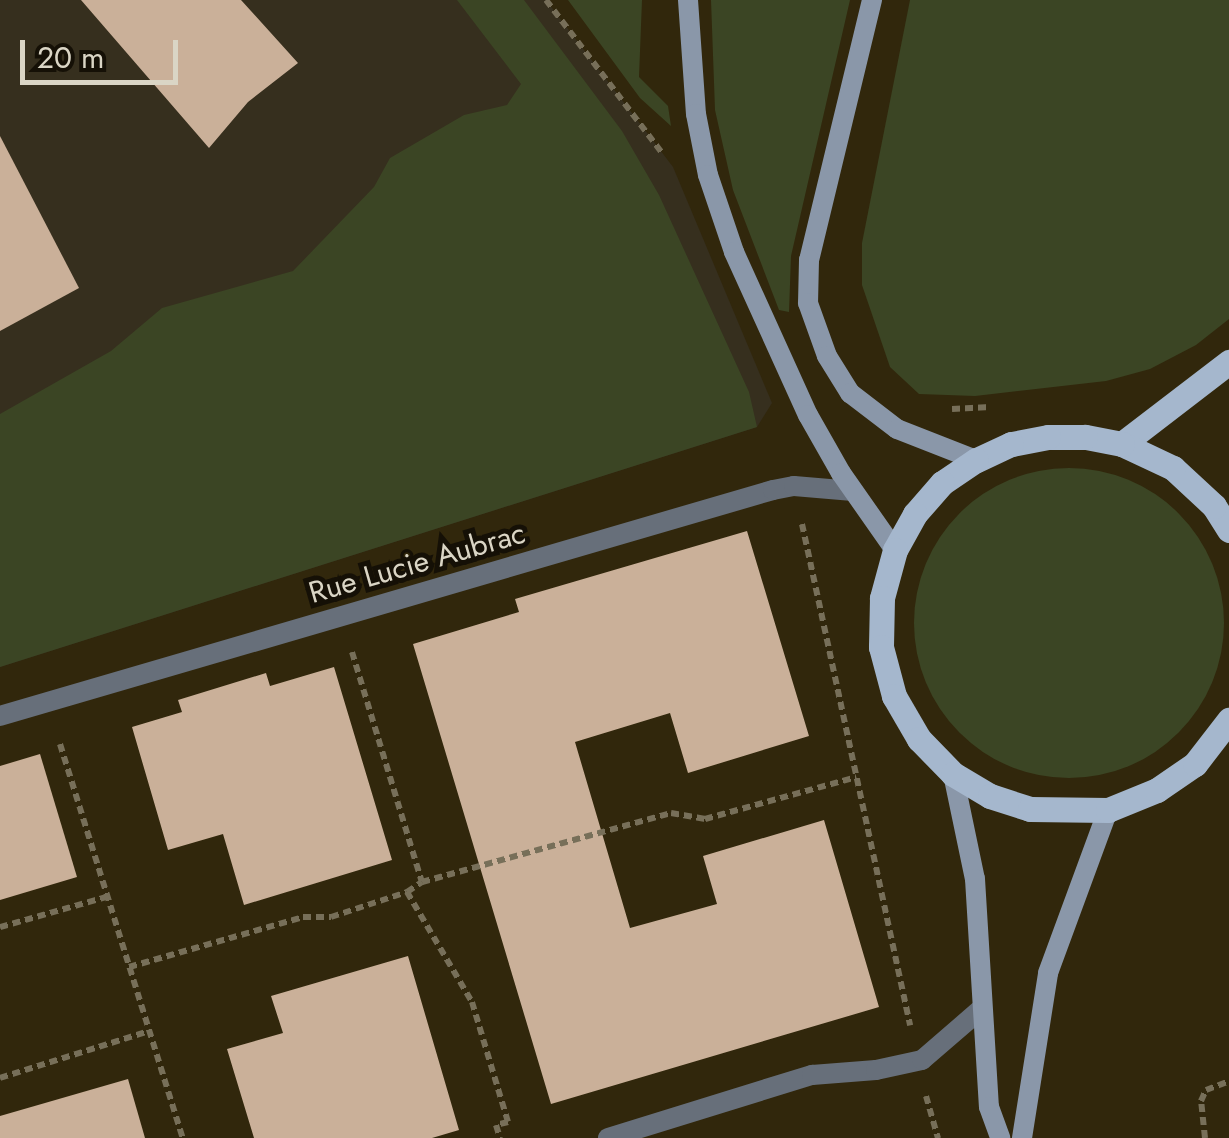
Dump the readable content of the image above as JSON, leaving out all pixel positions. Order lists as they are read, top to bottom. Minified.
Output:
{"streets":{"street":["Rue Lucie Aubrac"]},"scale_bar":"20 m"}
